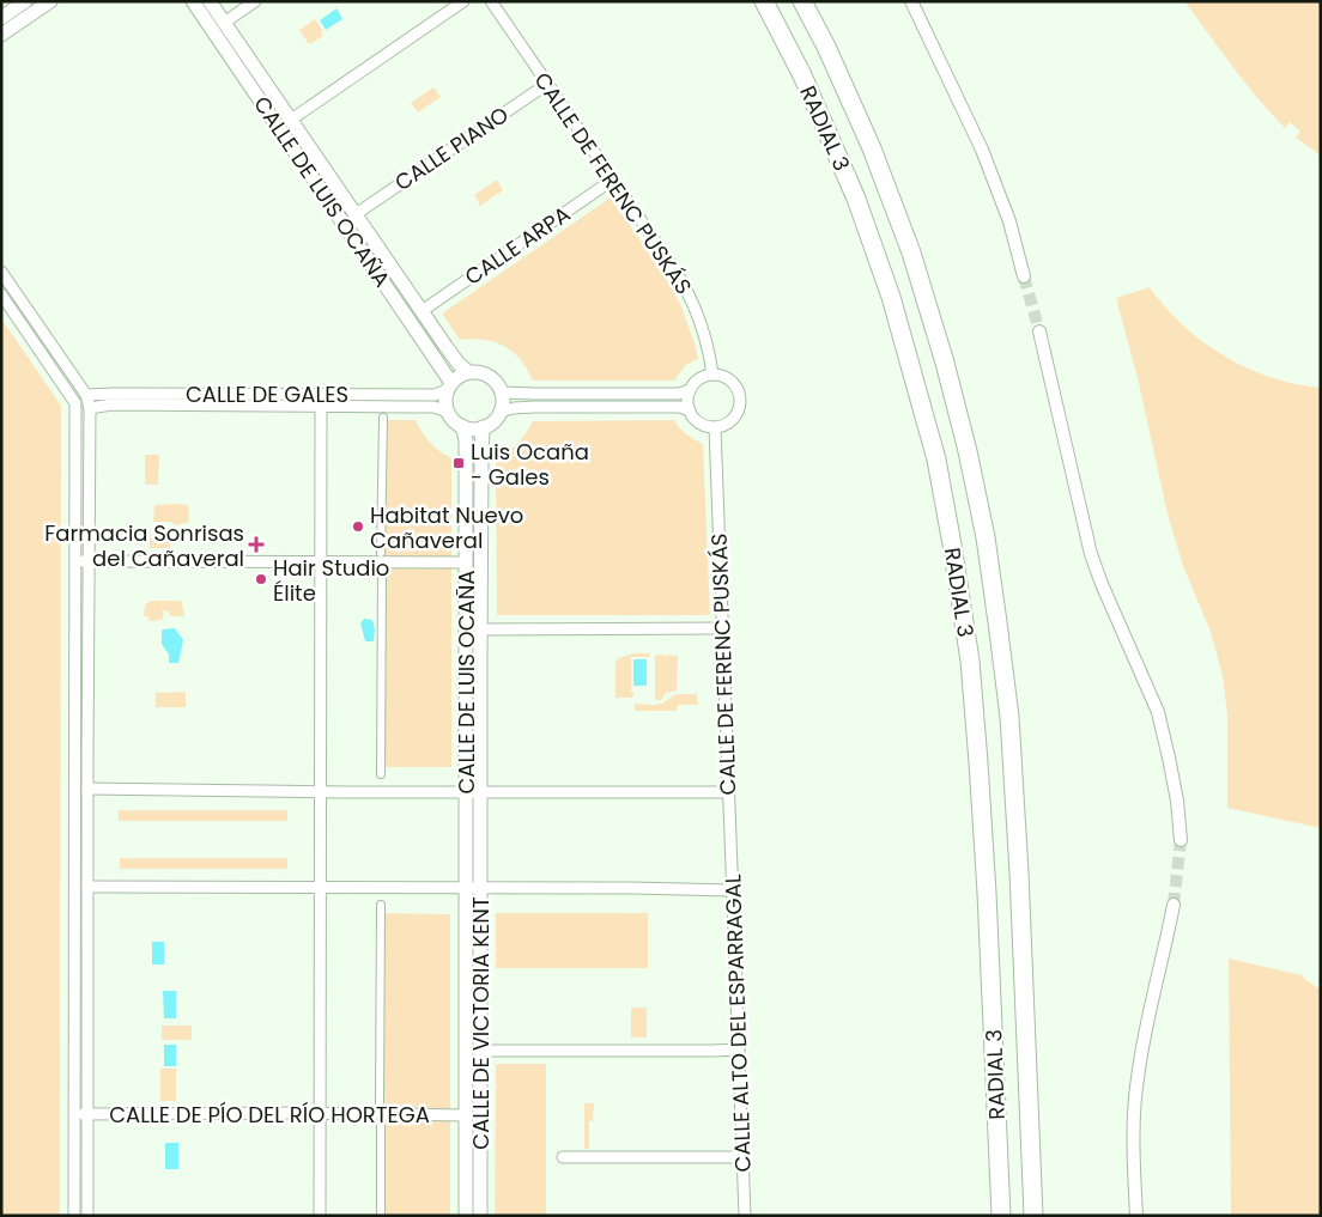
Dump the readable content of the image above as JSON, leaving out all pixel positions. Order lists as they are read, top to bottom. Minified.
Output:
{"streets":{"highway":["RADIAL 3"],"main road":["CALLE DE LUIS OCAÑA","CALLE DE VICTORIA KENT"],"street":["CALLE PIANO","CALLE DE FERENC PUSKÁS","CALLE ARPA","CALLE DE GALES","CALLE ALTO DEL ESPARRAGAL","CALLE DE PÍO DEL RÍO HORTEGA"]},"crossings":[["CALLE PIANO","CALLE DE FERENC PUSKÁS"],["CALLE PIANO","CALLE DE LUIS OCAÑA"],["CALLE DE FERENC PUSKÁS","CALLE ARPA"],["CALLE DE FERENC PUSKÁS","CALLE ALTO DEL ESPARRAGAL"],["CALLE DE LUIS OCAÑA","CALLE ARPA"],["CALLE DE LUIS OCAÑA","CALLE DE GALES"],["CALLE DE LUIS OCAÑA","CALLE DE VICTORIA KENT"],["CALLE DE VICTORIA KENT","CALLE DE PÍO DEL RÍO HORTEGA"]],"places":{"transit":["Luis Ocaña - Gales"],"other":["Habitat Nuevo Cañaveral","Hair Studio Élite"],"health":["Farmacia Sonrisas del Cañaveral"]}}
